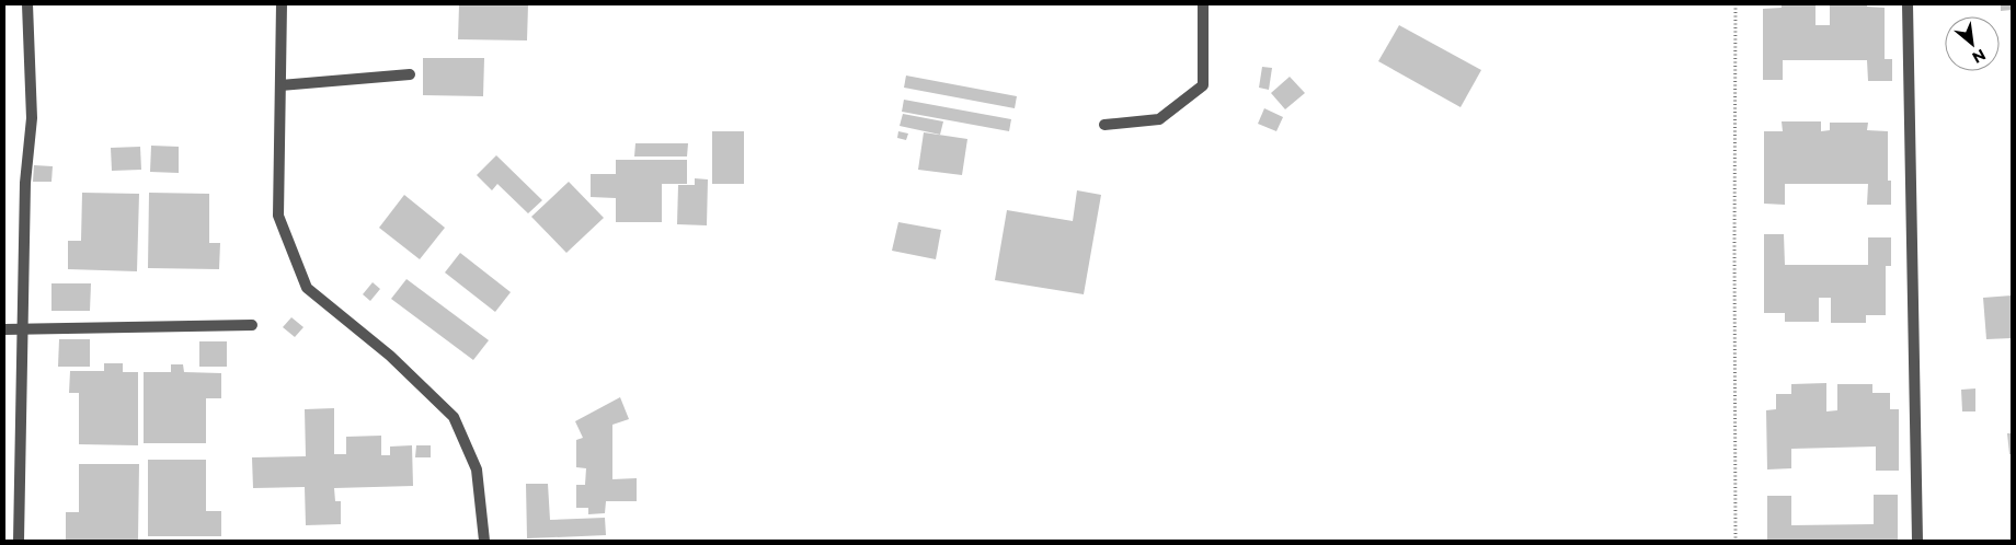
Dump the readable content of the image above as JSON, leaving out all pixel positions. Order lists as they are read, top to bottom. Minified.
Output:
{"north":"bottom right"}
